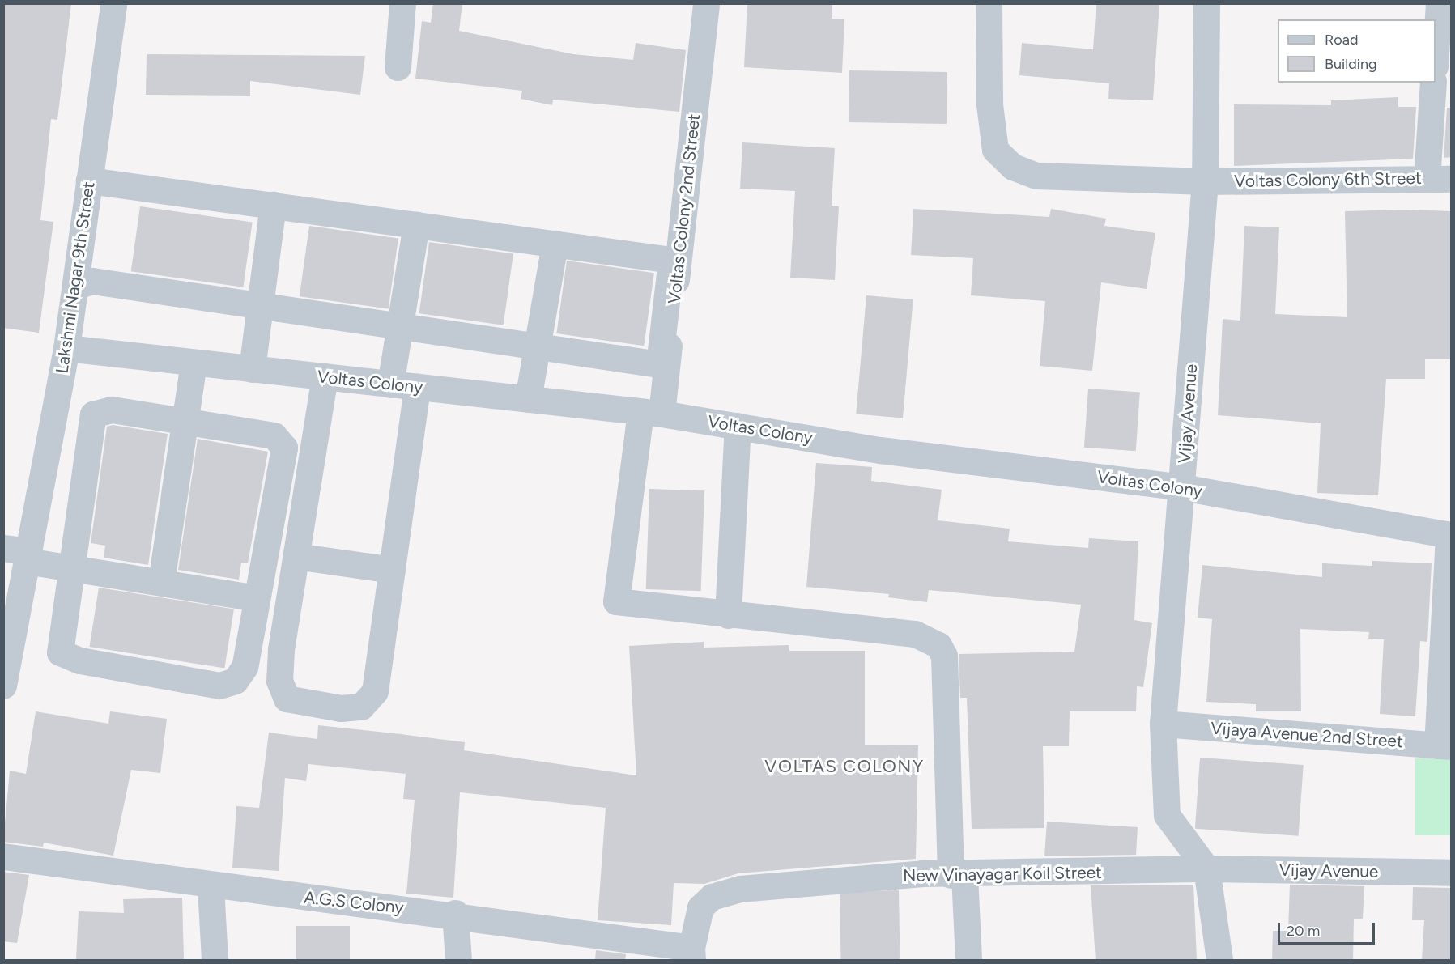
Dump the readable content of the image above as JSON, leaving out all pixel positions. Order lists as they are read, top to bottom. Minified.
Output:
{"streets":{"street":["Voltas Colony 6th Street","Voltas Colony 2nd Street","Lakshmi Nagar 9th Street","Voltas Colony","Vijay Avenue","Vijaya Avenue 2nd Street","New Vinayagar Koil Street","A.G.S Colony"]},"crossings":[["Voltas Colony 6th Street","Vijay Avenue"],["Voltas Colony 2nd Street","Voltas Colony"],["Lakshmi Nagar 9th Street","Voltas Colony"],["Voltas Colony","Vijay Avenue"],["Vijay Avenue","Vijaya Avenue 2nd Street"],["Vijay Avenue","New Vinayagar Koil Street"],["New Vinayagar Koil Street","A.G.S Colony"]],"districts":["VOLTAS COLONY"],"legend":["Road","Building"],"scale_bar":"20 m"}
